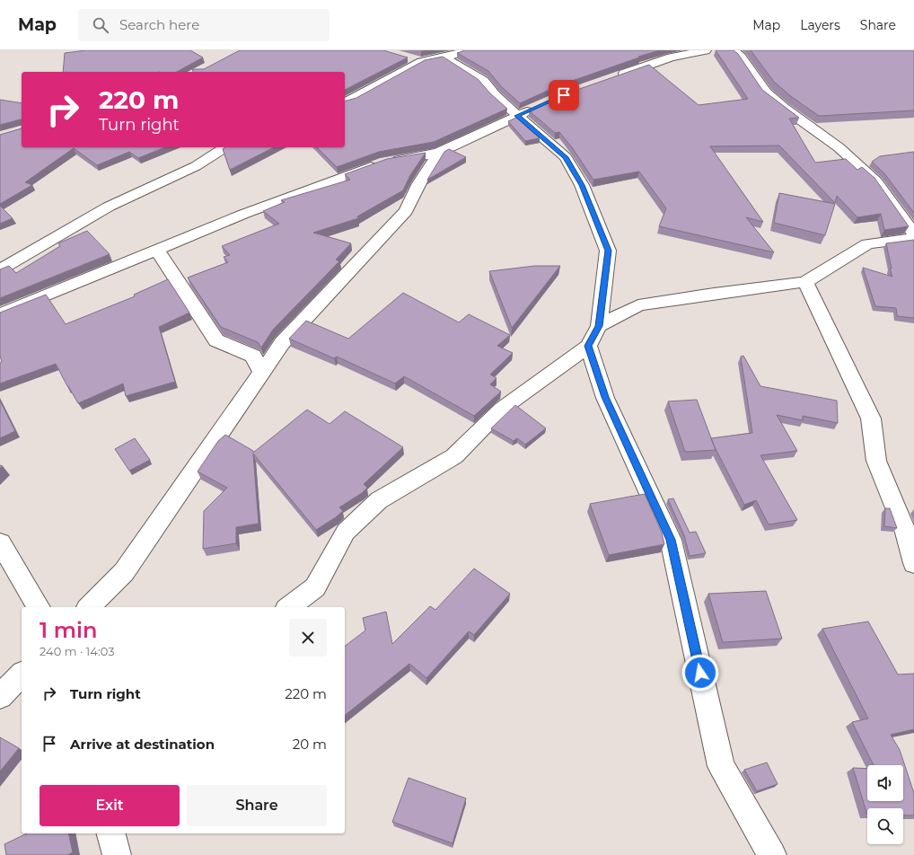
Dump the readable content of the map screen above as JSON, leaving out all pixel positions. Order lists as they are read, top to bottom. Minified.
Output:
{"page":{"header":"Map","search":"Search here","nav":["Map","Layers","Share"],"turn":["220 m","Turn right"],"heading":["1 min","240 m · 14:03"],"list":[{"name":"Turn right","value":"220 m"},{"name":"Arrive at destination","value":"20 m"}],"buttons":["Exit","Share"]}}
